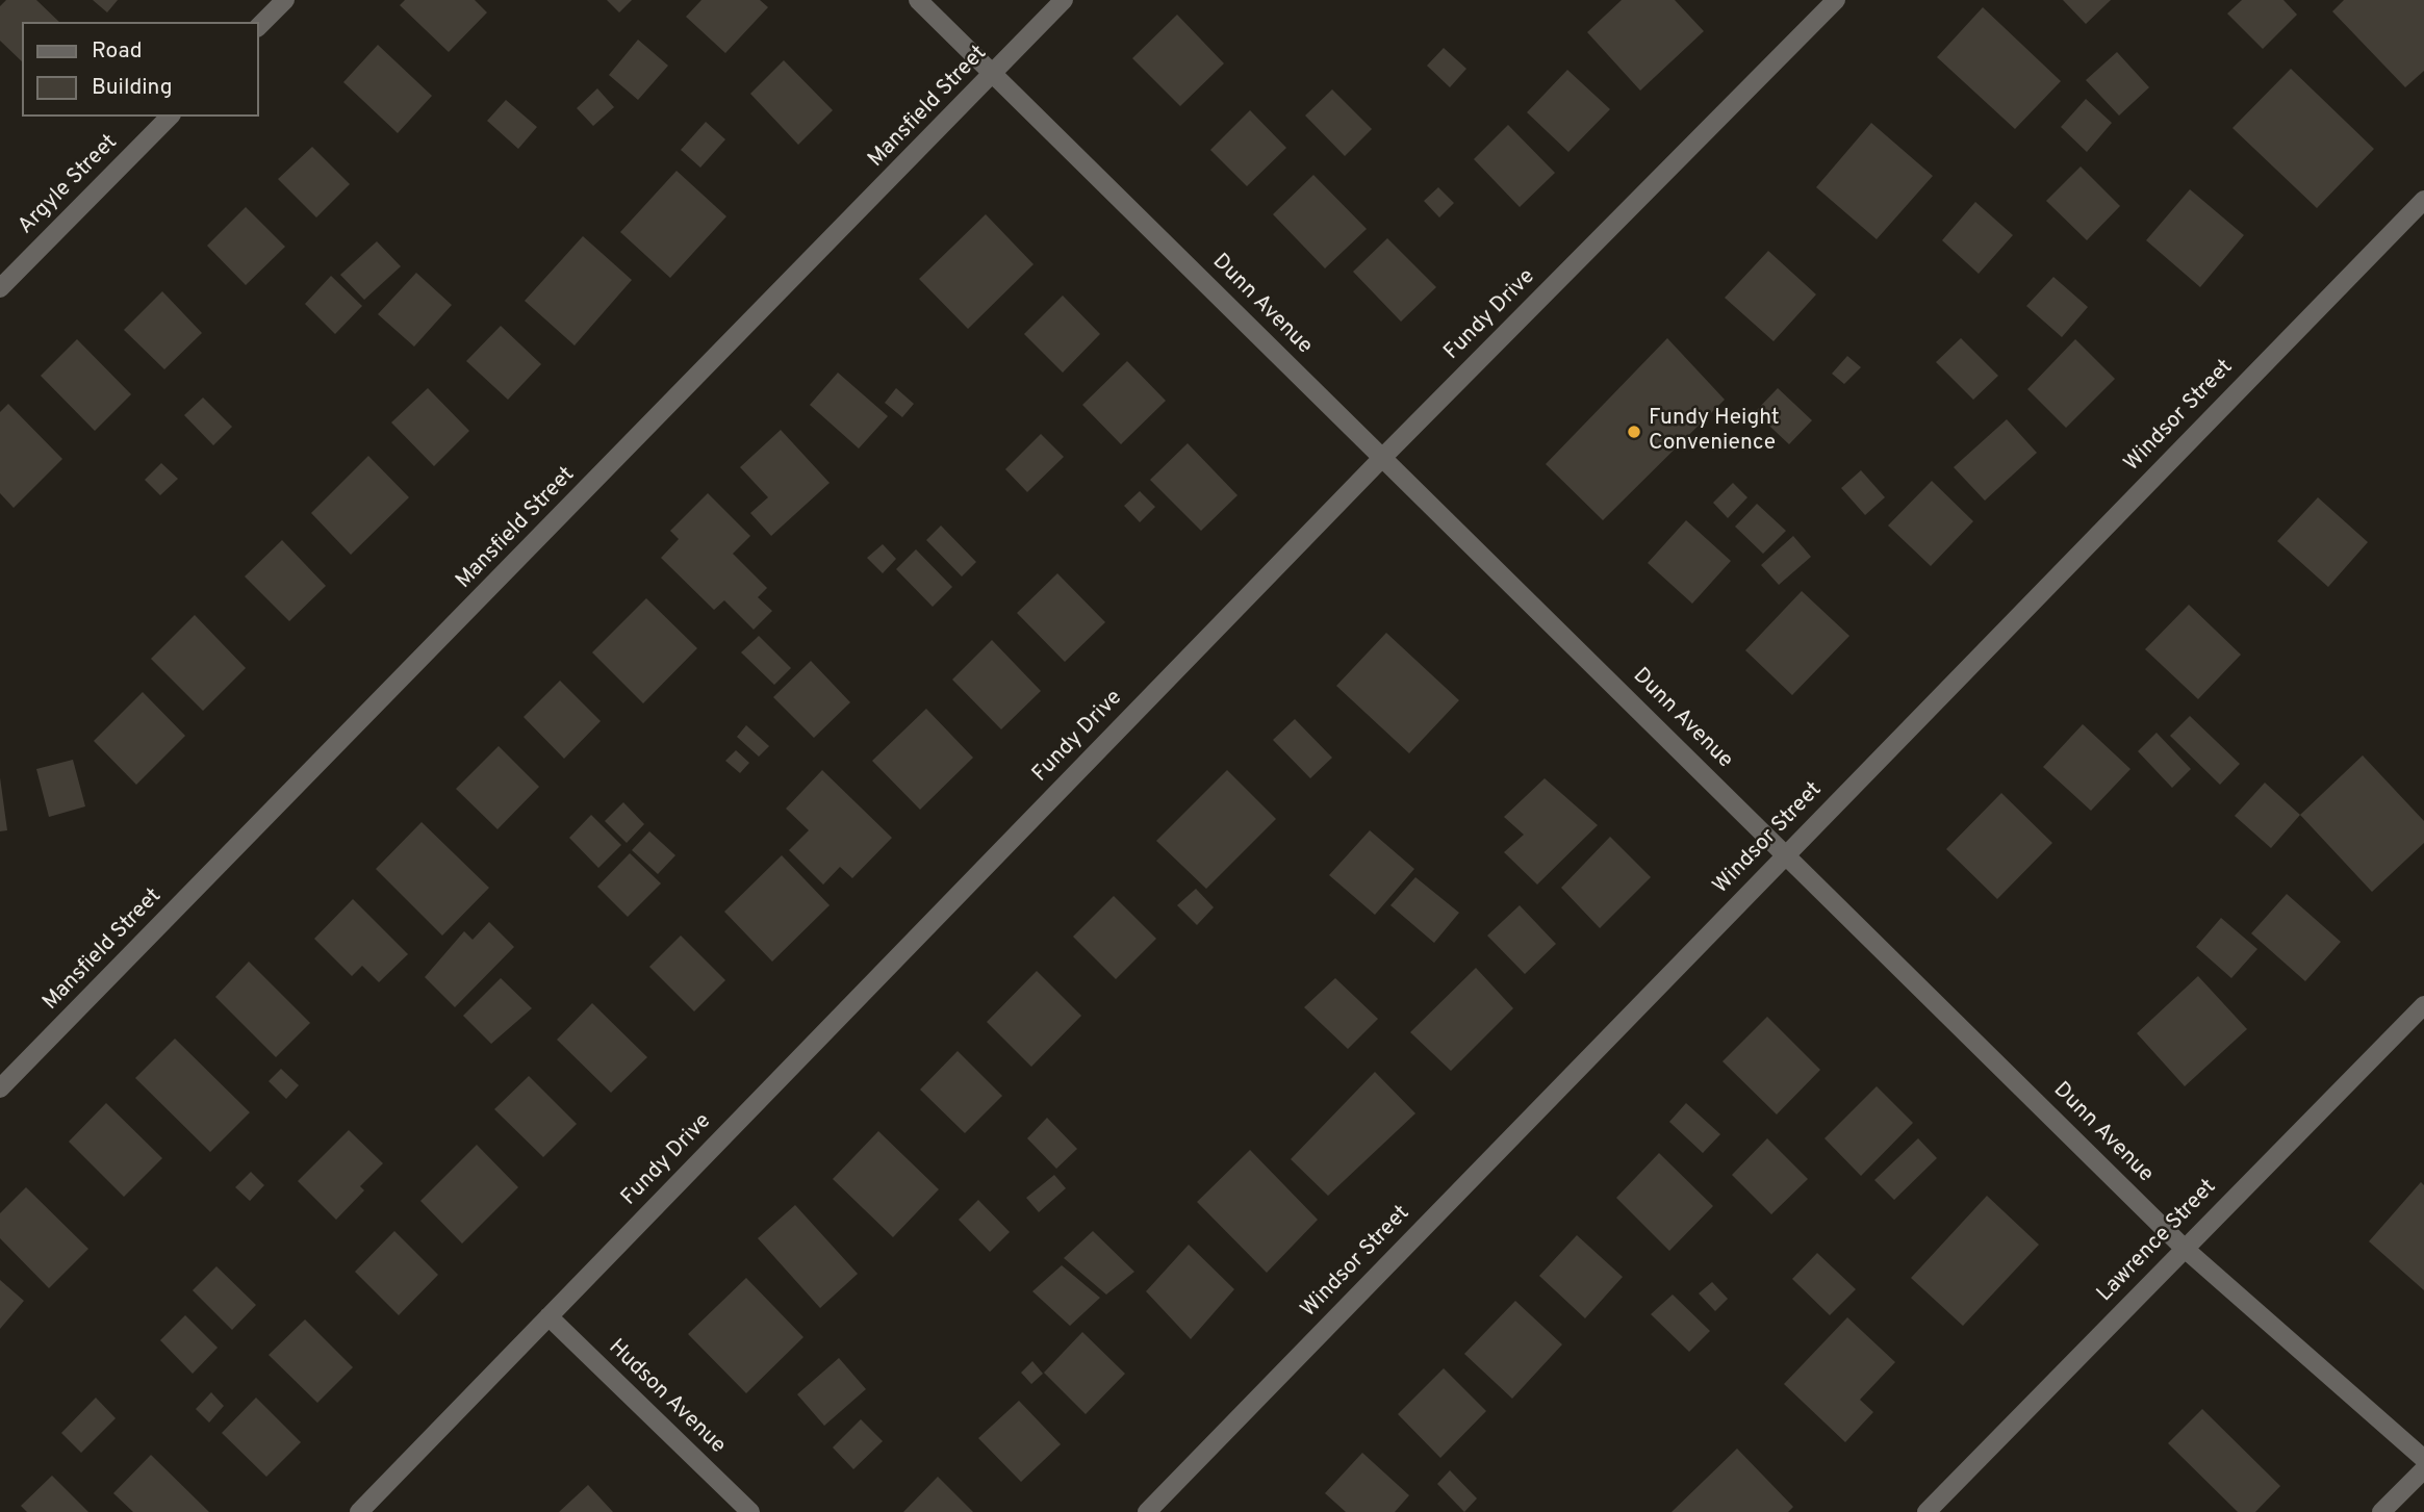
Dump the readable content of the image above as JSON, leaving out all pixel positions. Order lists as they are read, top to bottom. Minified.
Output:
{"streets":{"street":["Mansfield Street","Argyle Street","Dunn Avenue","Fundy Drive","Windsor Street","Lawrence Street","Hudson Avenue"]},"crossings":[["Mansfield Street","Dunn Avenue"],["Dunn Avenue","Fundy Drive"],["Dunn Avenue","Windsor Street"],["Dunn Avenue","Lawrence Street"],["Fundy Drive","Hudson Avenue"]],"places":["Fundy Height Convenience"],"legend":["Road","Building"]}
